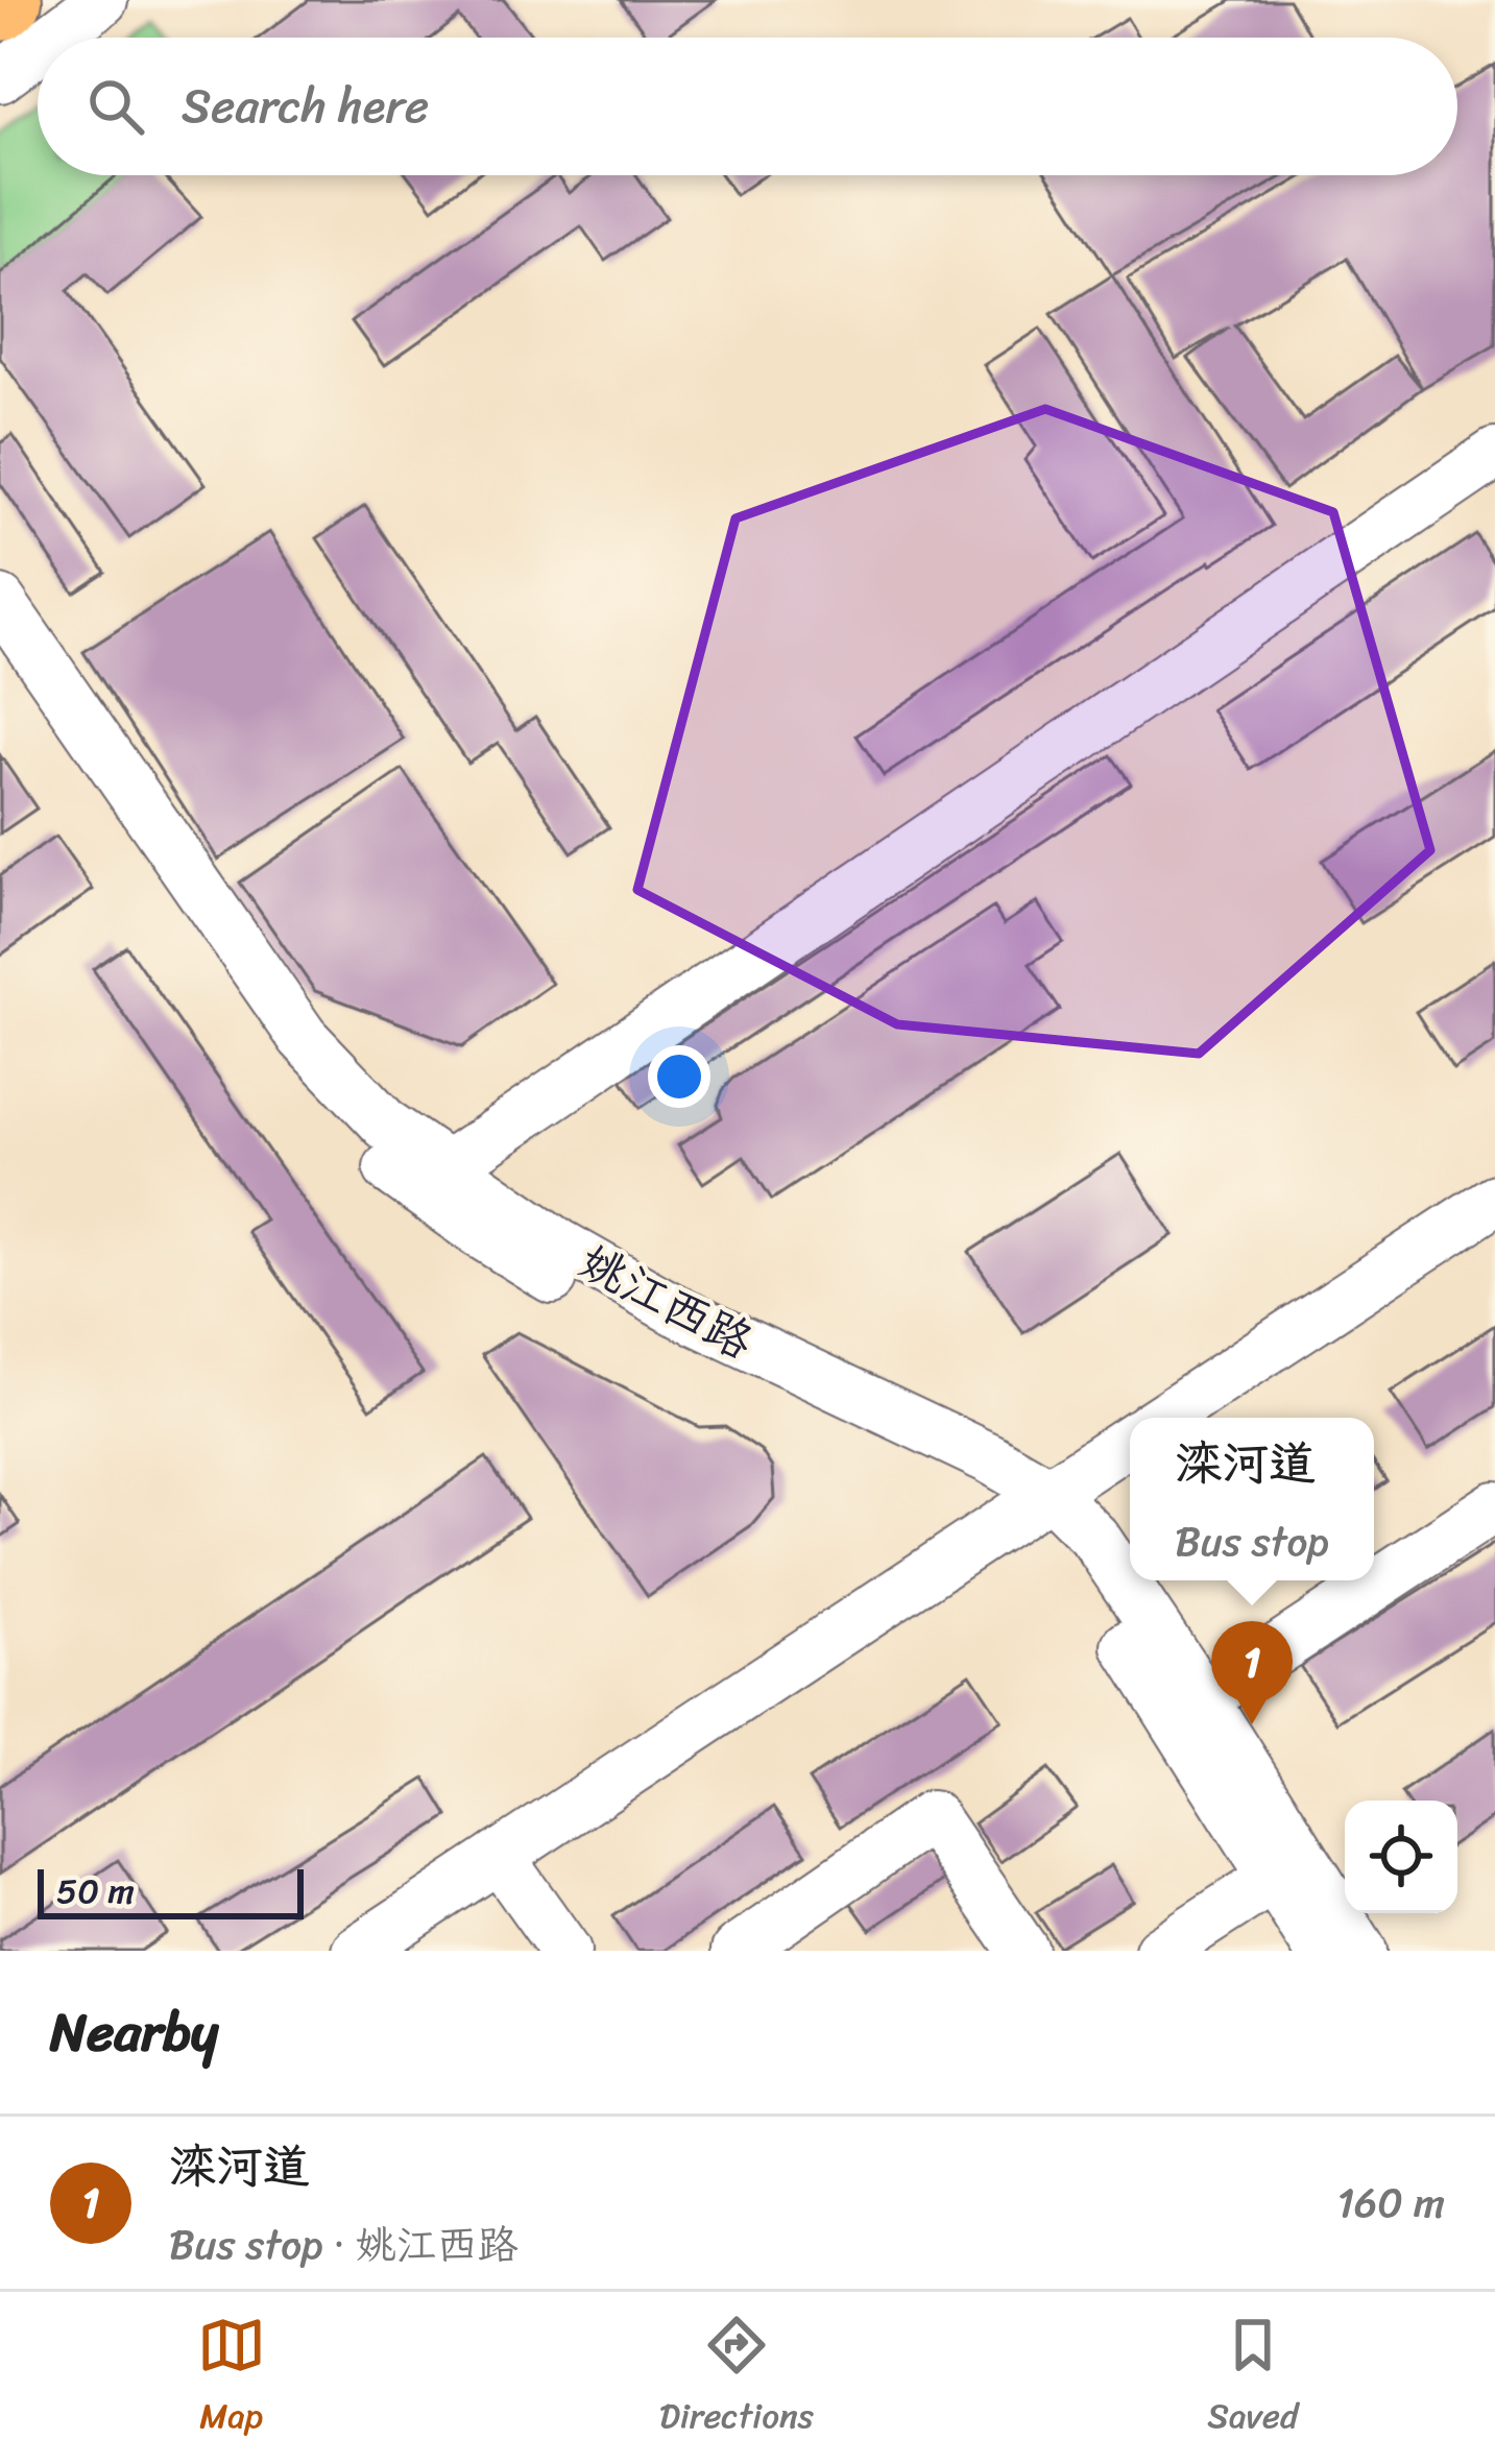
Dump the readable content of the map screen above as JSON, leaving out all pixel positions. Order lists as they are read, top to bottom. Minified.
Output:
{"streets":{"street":["姚江西路"]},"scale_bar":"50 m","page":{"search":"Search here","popup":["滦河道","Bus stop"],"pins":"1","scale":"50 m","heading":"Nearby","list":[{"mark":"1","name":"滦河道","note":"Bus stop · 姚江西路","value":"160 m"}],"nav":["Map","Directions","Saved"]}}
